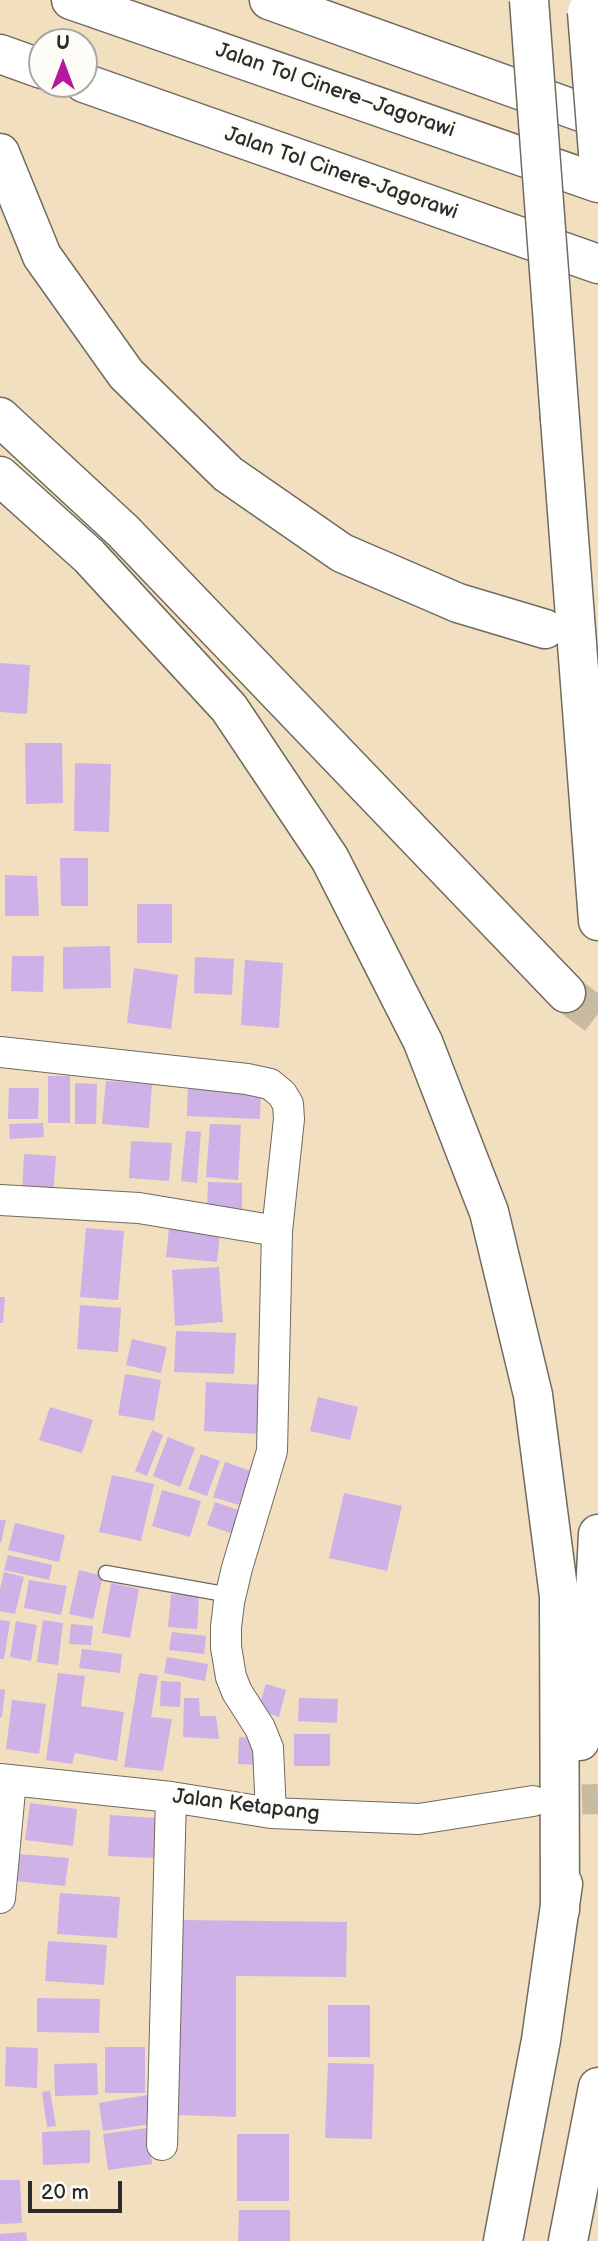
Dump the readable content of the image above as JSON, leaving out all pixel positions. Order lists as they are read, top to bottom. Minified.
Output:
{"streets":{"highway":["Jalan Tol Cinere–Jagorawi","Jalan Tol Cinere-Jagorawi"],"street":["Jalan Ketapang"]},"scale_bar":"20 m","north":"top"}
